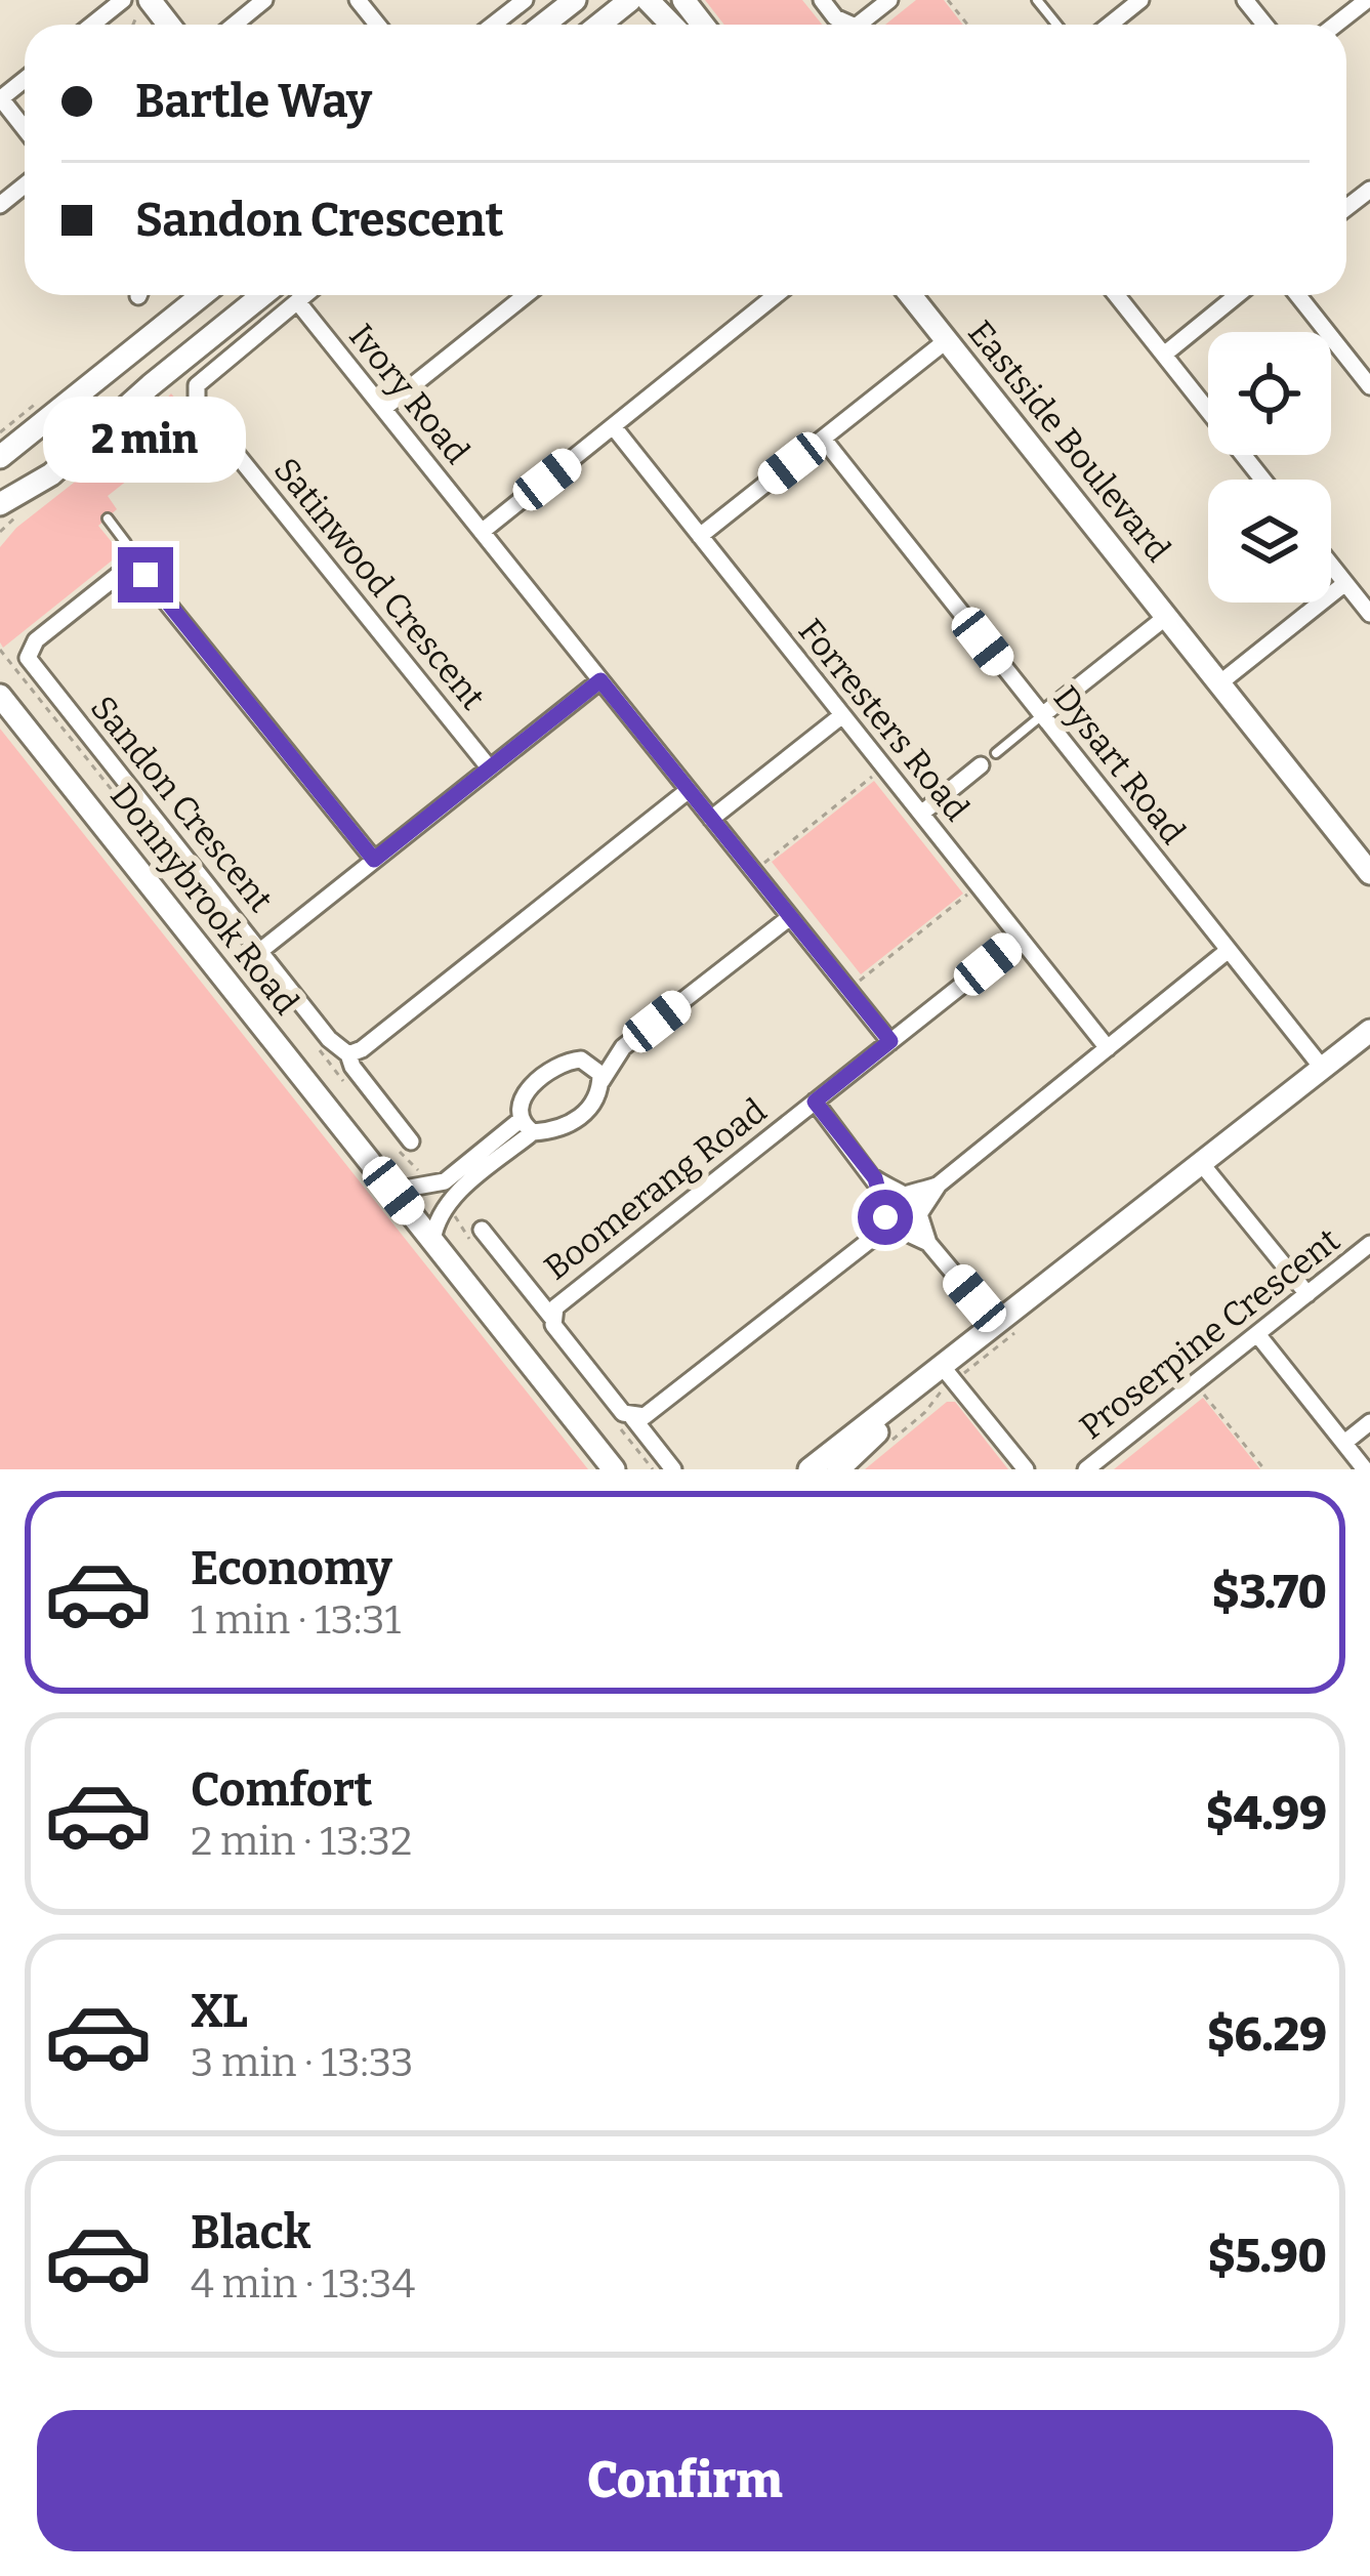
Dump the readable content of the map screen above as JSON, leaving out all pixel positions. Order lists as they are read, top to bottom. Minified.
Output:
{"streets":{"street":["Ivory Road","Eastside Boulevard","Satinwood Crescent","Forresters Road","Dysart Road","Sandon Crescent","Donnybrook Road","Boomerang Road","Proserpine Crescent"]},"crossings":[["Ivory Road","Satinwood Crescent"],["Ivory Road","Boomerang Road"],["Forresters Road","Boomerang Road"]],"page":{"banner":["Bartle Way","Sandon Crescent"],"bubble":"2 min","list":[{"name":"Economy","note":"1 min · 13:31","value":"$3.70"},{"name":"Comfort","note":"2 min · 13:32","value":"$4.99"},{"name":"XL","note":"3 min · 13:33","value":"$6.29"},{"name":"Black","note":"4 min · 13:34","value":"$5.90"}],"buttons":"Confirm"}}
